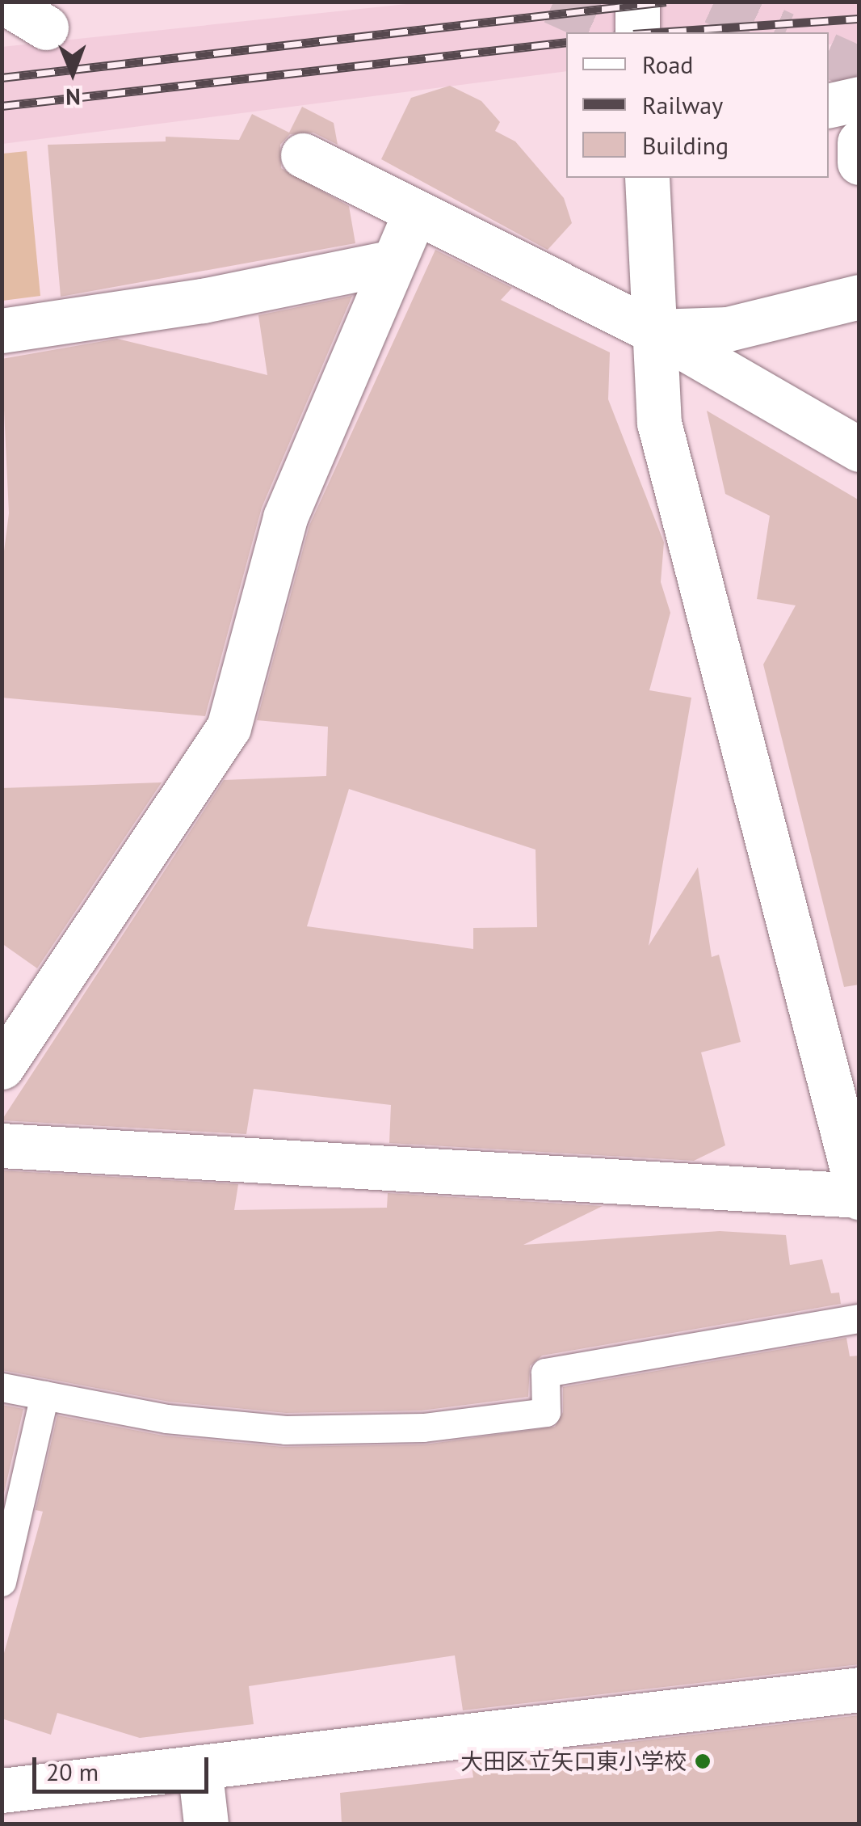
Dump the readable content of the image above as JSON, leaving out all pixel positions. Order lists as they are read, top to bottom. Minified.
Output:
{"places":["大田区立矢口東小学校"],"legend":["Road","Railway","Building"],"scale_bar":"20 m","north":"bottom"}
